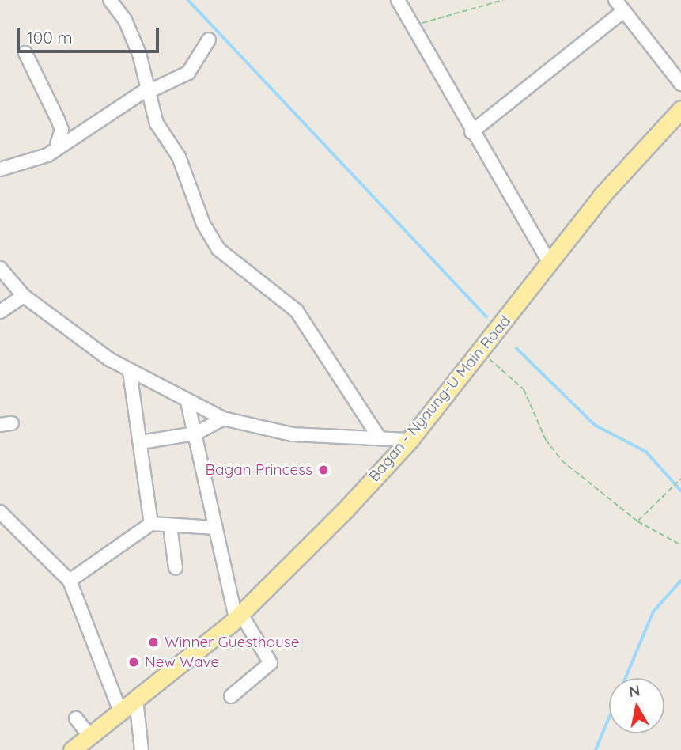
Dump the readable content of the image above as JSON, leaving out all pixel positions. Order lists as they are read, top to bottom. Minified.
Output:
{"streets":{"main road":["Bagan - Nyaung-U Main Road"]},"places":["Bagan Princess","Winner Guesthouse","New Wave"],"scale_bar":"100 m","north":"top"}
